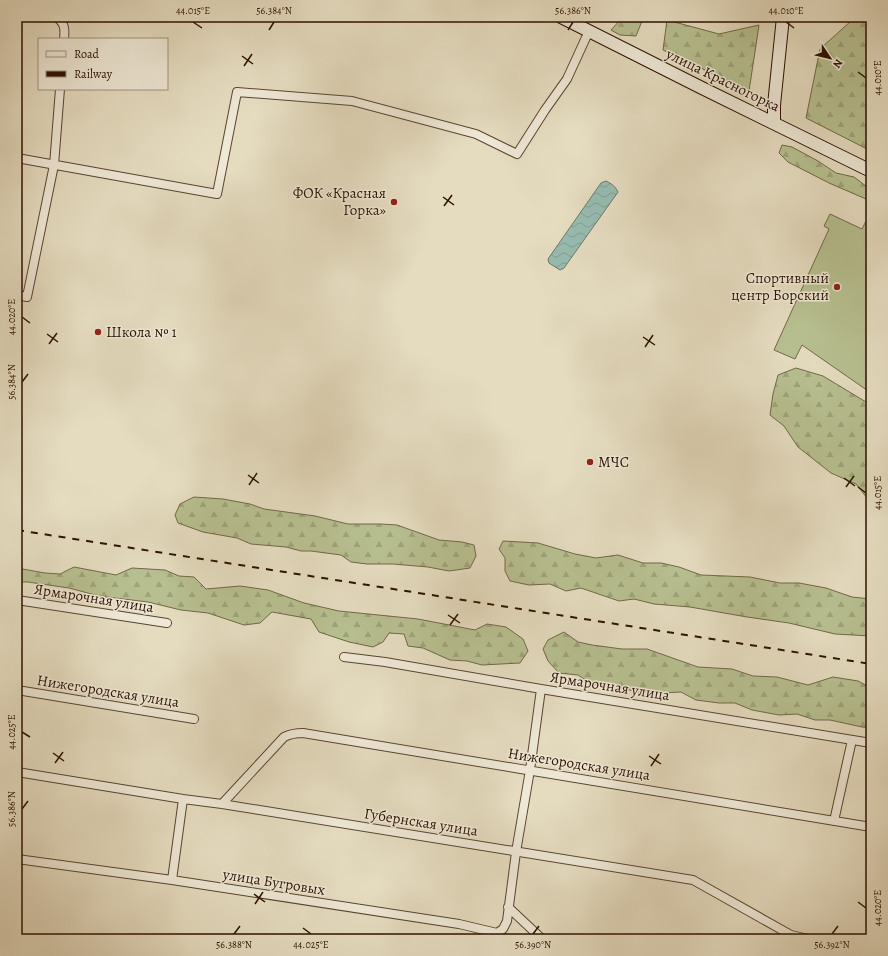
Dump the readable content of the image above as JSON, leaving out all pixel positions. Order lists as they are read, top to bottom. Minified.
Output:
{"streets":{"main road":["улица Красногорка"],"street":["Ярмарочная улица","Нижегородская улица","Губернская улица","улица Бугровых"]},"crossings":[["Нижегородская улица","Губернская улица"]],"places":["ФОК «Красная Горка»","Спортивный центр Борский","Школа № 1","МЧС"],"legend":["Road","Railway"],"north":"bottom right","coordinates":["44.015°E","56.384°N","56.386°N","44.010°E","44.020°E","44.025°E","56.388°N","56.390°N","56.392°N"]}
